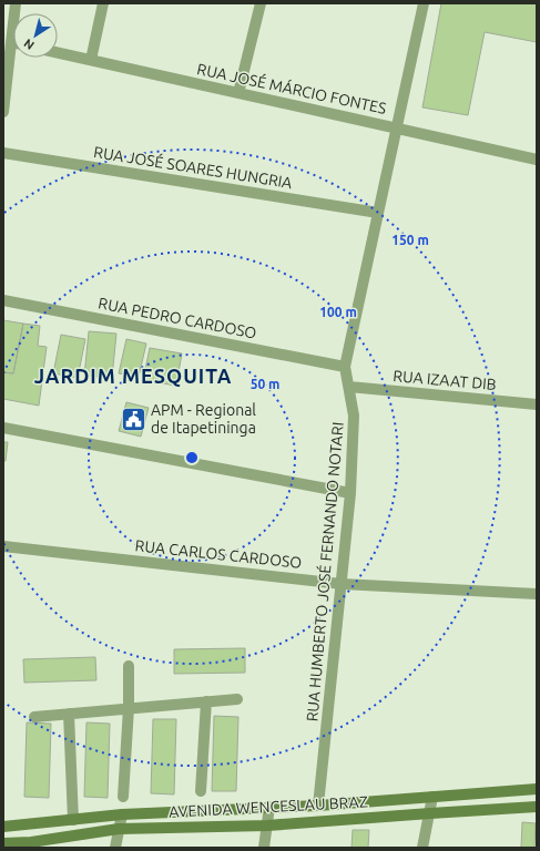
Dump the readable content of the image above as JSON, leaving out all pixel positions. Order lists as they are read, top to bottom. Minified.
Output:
{"streets":{"main road":["AVENIDA WENCESLAU BRAZ"],"street":["RUA JOSÉ MÁRCIO FONTES","RUA JOSÉ SOARES HUNGRIA","RUA PEDRO CARDOSO","RUA IZAAT DIB","RUA CARLOS CARDOSO","RUA HUMBERTO JOSÉ FERNANDO NOTARI"]},"crossings":[["RUA JOSÉ MÁRCIO FONTES","RUA HUMBERTO JOSÉ FERNANDO NOTARI"],["RUA JOSÉ SOARES HUNGRIA","RUA HUMBERTO JOSÉ FERNANDO NOTARI"],["RUA PEDRO CARDOSO","RUA HUMBERTO JOSÉ FERNANDO NOTARI"],["RUA IZAAT DIB","RUA HUMBERTO JOSÉ FERNANDO NOTARI"],["RUA CARLOS CARDOSO","RUA HUMBERTO JOSÉ FERNANDO NOTARI"],["RUA HUMBERTO JOSÉ FERNANDO NOTARI","AVENIDA WENCESLAU BRAZ"]],"districts":["JARDIM MESQUITA"],"places":{"public building":["APM - Regional de Itapetininga"]},"north":"bottom left","rings":["150 m","100 m","50 m"]}
